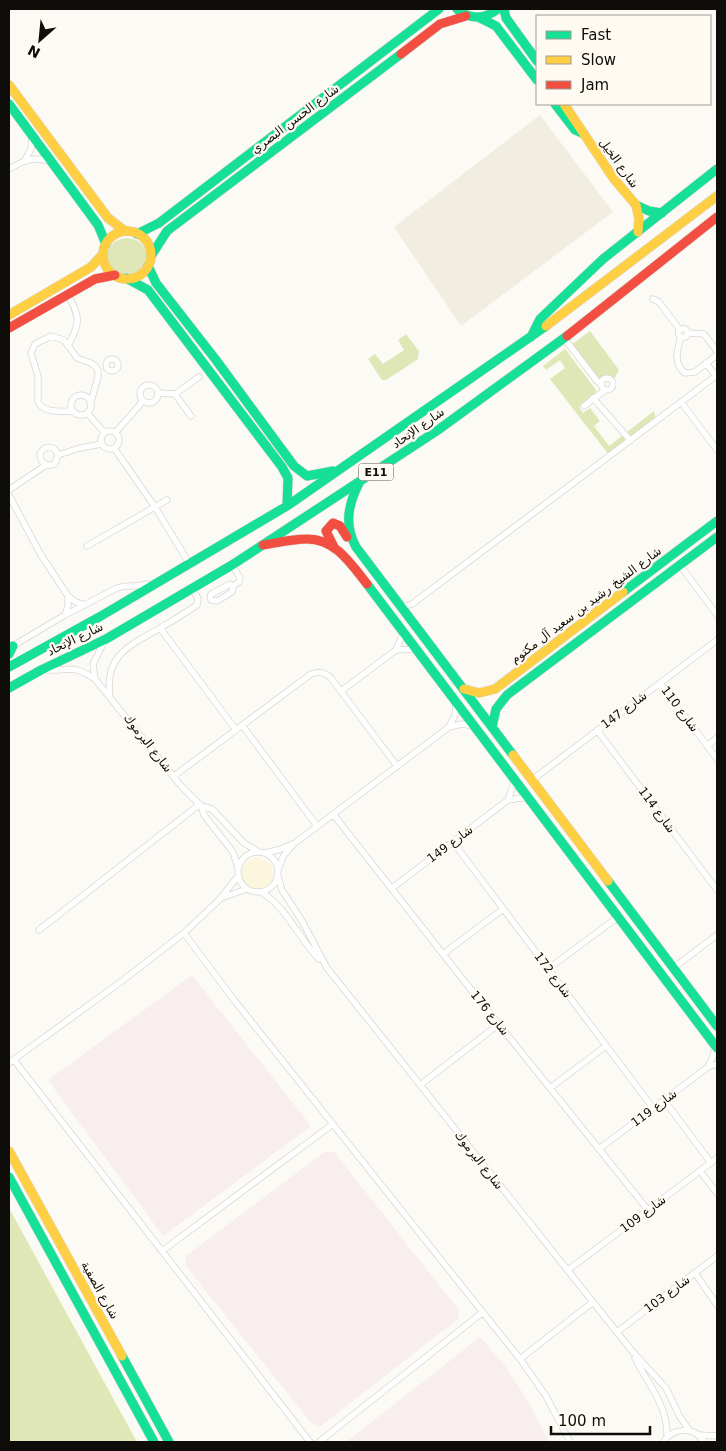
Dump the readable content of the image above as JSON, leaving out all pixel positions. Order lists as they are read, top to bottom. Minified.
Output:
{"streets":{"main road":["شارع الحسن البصري","شارع الخيل","شارع الإتحاد","E11","شارع الشيخ رشيد بن سعيد آل مكتوم","شارع الصفية"],"street":["شارع 110","شارع 147","شارع اليرموك","شارع 114","شارع 149","شارع 172","شارع 176","شارع 119","شارع 109","شارع 103"]},"crossings":[["شارع الخيل","شارع الإتحاد"],["شارع الإتحاد","شارع اليرموك"],["شارع 110","شارع 147"],["شارع 147","شارع 114"],["شارع اليرموك","شارع 109"],["شارع اليرموك","شارع 103"],["شارع 149","شارع 172"],["شارع 149","شارع 176"],["شارع 172","شارع 119"],["شارع 176","شارع 119"],["شارع 176","شارع 109"]],"legend":["Fast","Slow","Jam"],"scale_bar":"100 m","north":"bottom left"}
